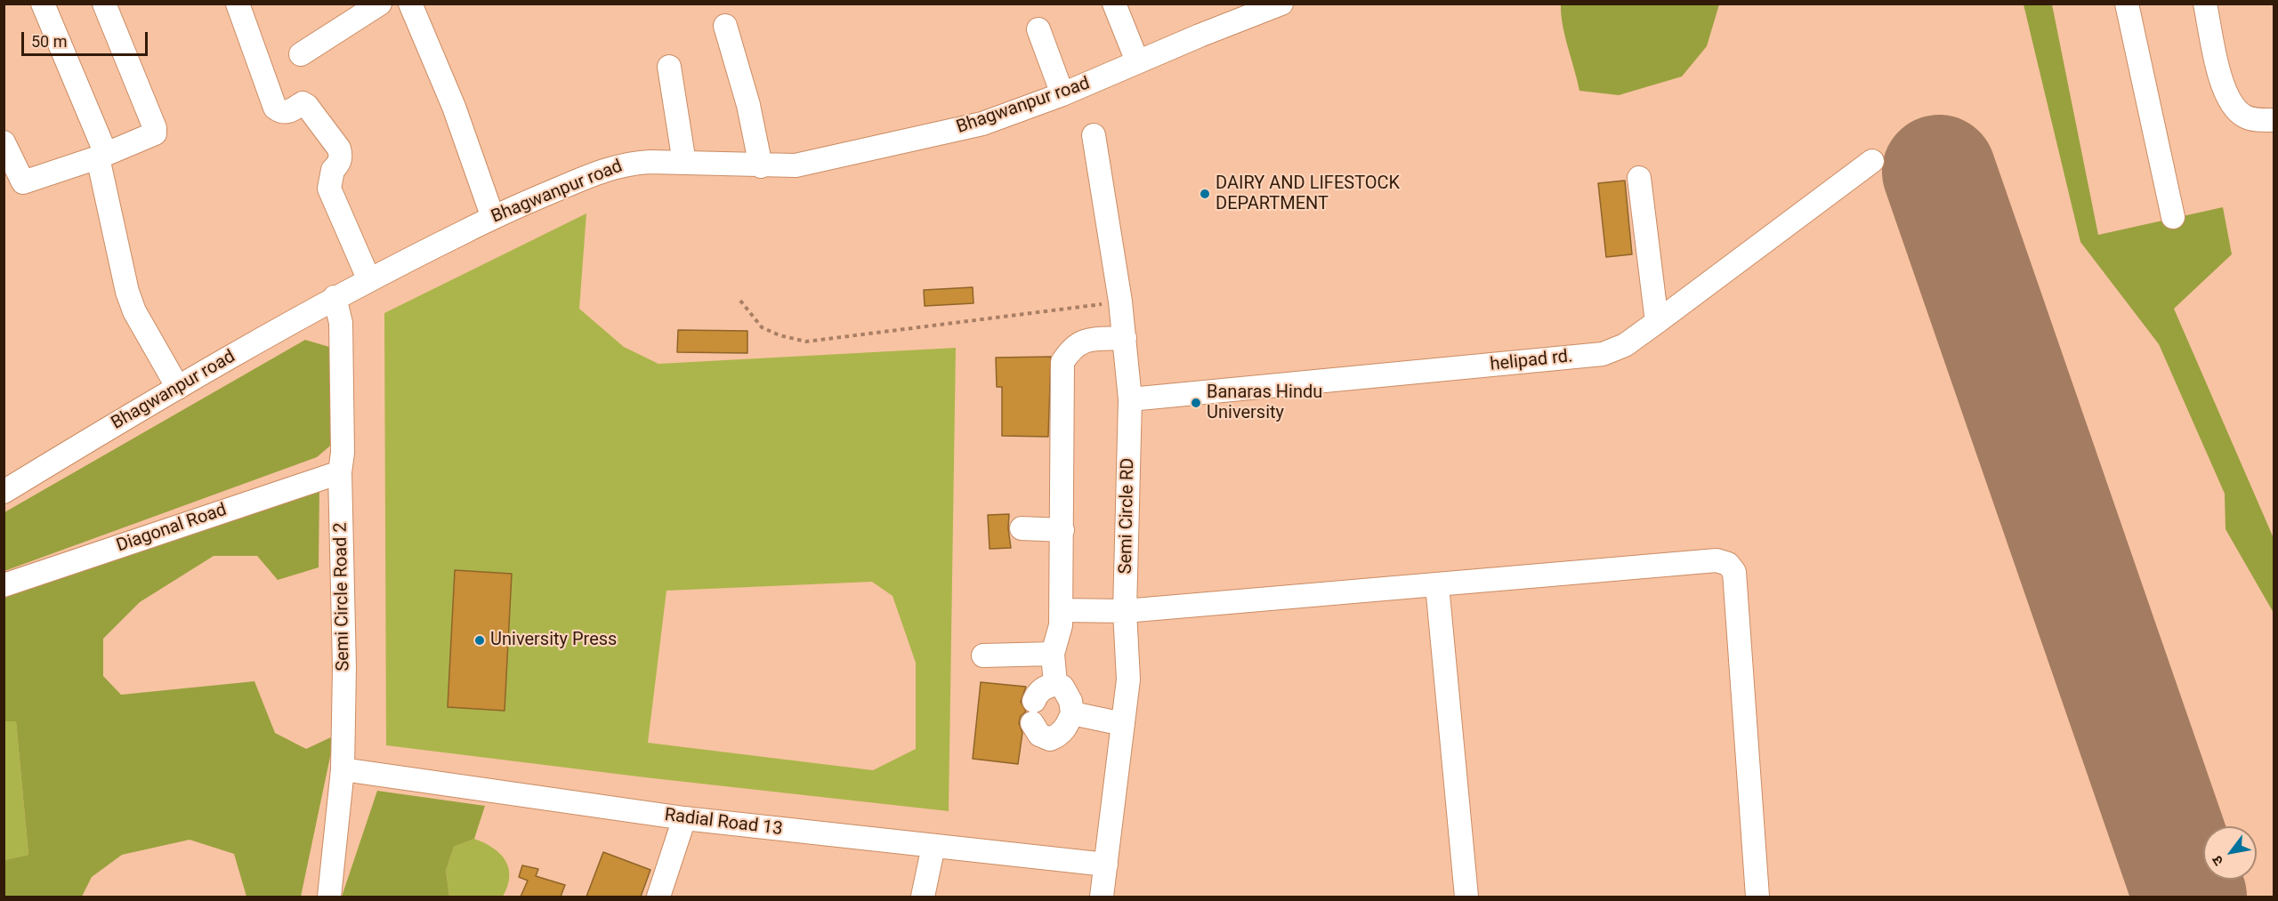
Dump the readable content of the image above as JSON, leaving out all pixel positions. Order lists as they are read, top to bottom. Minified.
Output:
{"streets":{"street":["Bhagwanpur road","helipad rd.","Semi Circle RD","Diagonal Road","Semi Circle Road 2","Radial Road 13"]},"crossings":[["Bhagwanpur road","Semi Circle Road 2"],["helipad rd.","Semi Circle RD"],["Semi Circle RD","Radial Road 13"],["Diagonal Road","Semi Circle Road 2"],["Semi Circle Road 2","Radial Road 13"]],"places":["DAIRY AND LIFESTOCK DEPARTMENT","Banaras Hindu University","University Press"],"scale_bar":"50 m","north":"bottom left"}
